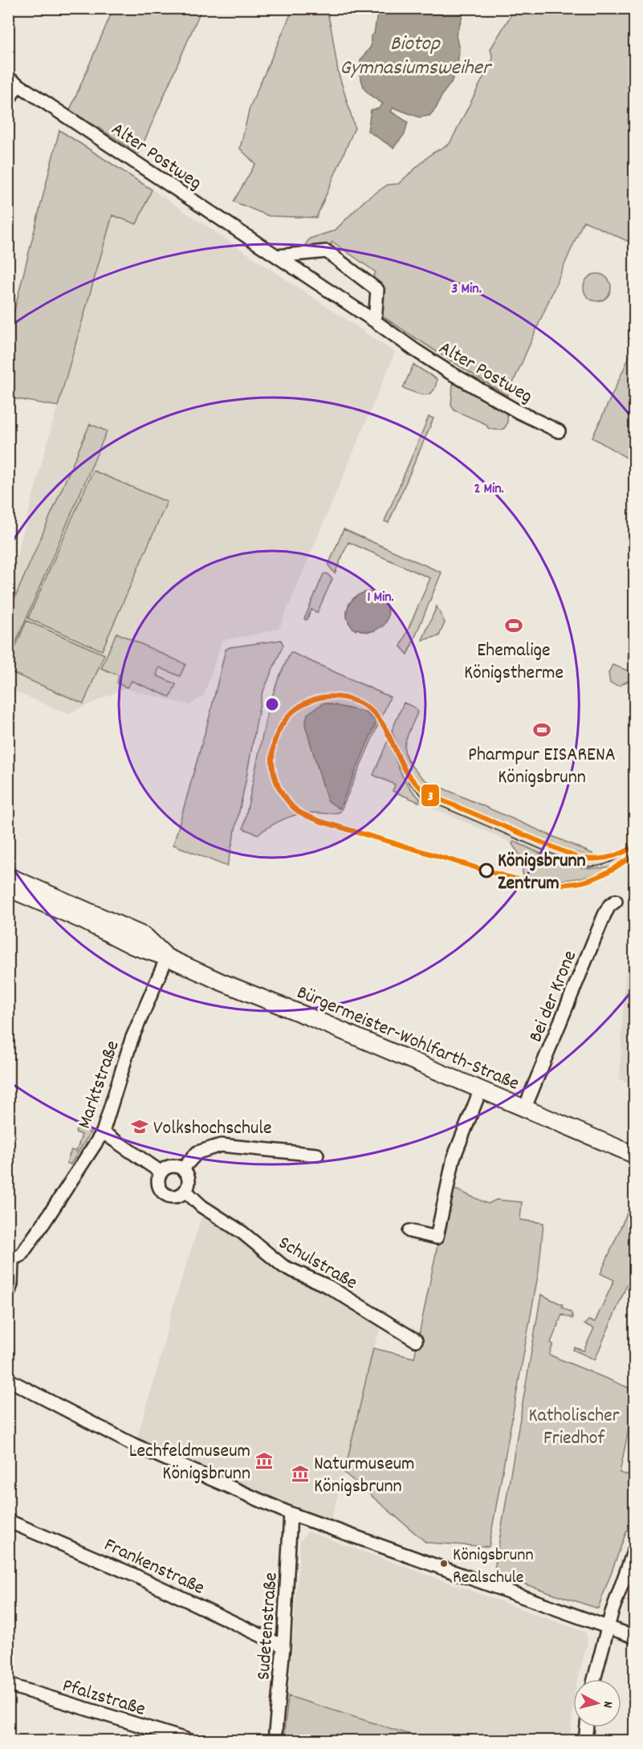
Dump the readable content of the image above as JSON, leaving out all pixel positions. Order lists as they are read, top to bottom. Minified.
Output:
{"streets":{"street":["Alter Postweg","Bei der Krone","Bürgermeister-Wohlfarth-Straße","Marktstraße","Schulstraße","Frankenstraße","Sudetenstraße","Pfalzstraße"]},"crossings":[["Bei der Krone","Bürgermeister-Wohlfarth-Straße"],["Bürgermeister-Wohlfarth-Straße","Marktstraße"],["Frankenstraße","Sudetenstraße"]],"water":["Biotop Gymnasiumsweiher"],"parks":["Katholischer Friedhof"],"places":{"sports":["Ehemalige Königstherme","Pharmpur EISARENA Königsbrunn"],"other":["Königsbrunn Zentrum","Königsbrunn Realschule"],"school or university":["Volkshochschule"],"museum":["Lechfeldmuseum Königsbrunn","Naturmuseum Königsbrunn"]},"lines":["tram line 3"],"north":"right","rings":["3 Min.","2 Min.","1 Min."]}
